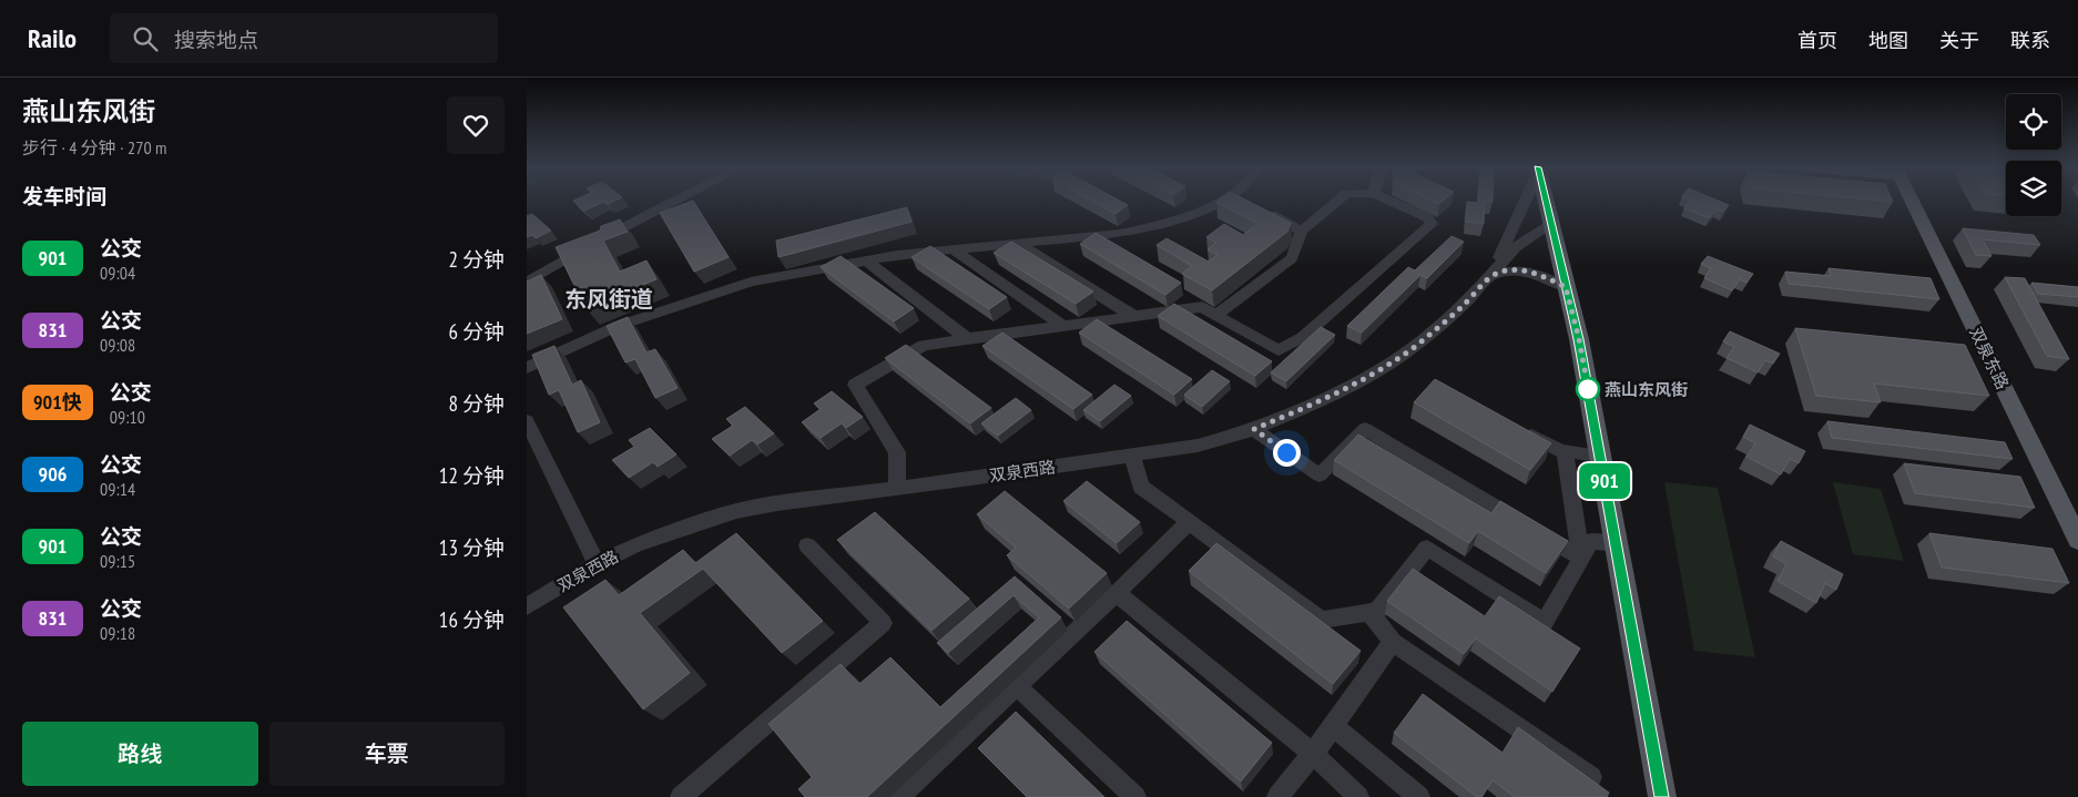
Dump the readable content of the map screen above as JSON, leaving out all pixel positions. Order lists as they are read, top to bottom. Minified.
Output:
{"streets":{"main road":["双泉东路"],"street":["双泉西路"]},"districts":["东风街道"],"places":["燕山东风街"],"lines":["bus line 901"],"page":{"header":"Railo","search":"搜索地点","nav":["首页","地图","关于","联系"],"heading":[["燕山东风街","步行 · 4 分钟 · 270 m"],"发车时间"],"on_map":"901","list":[{"mark":"901","name":"公交","note":"09:04","value":"2 分钟"},{"mark":"831","name":"公交","note":"09:08","value":"6 分钟"},{"mark":"901快","name":"公交","note":"09:10","value":"8 分钟"},{"mark":"906","name":"公交","note":"09:14","value":"12 分钟"},{"mark":"901","name":"公交","note":"09:15","value":"13 分钟"},{"mark":"831","name":"公交","note":"09:18","value":"16 分钟"}],"buttons":["路线","车票"]}}
